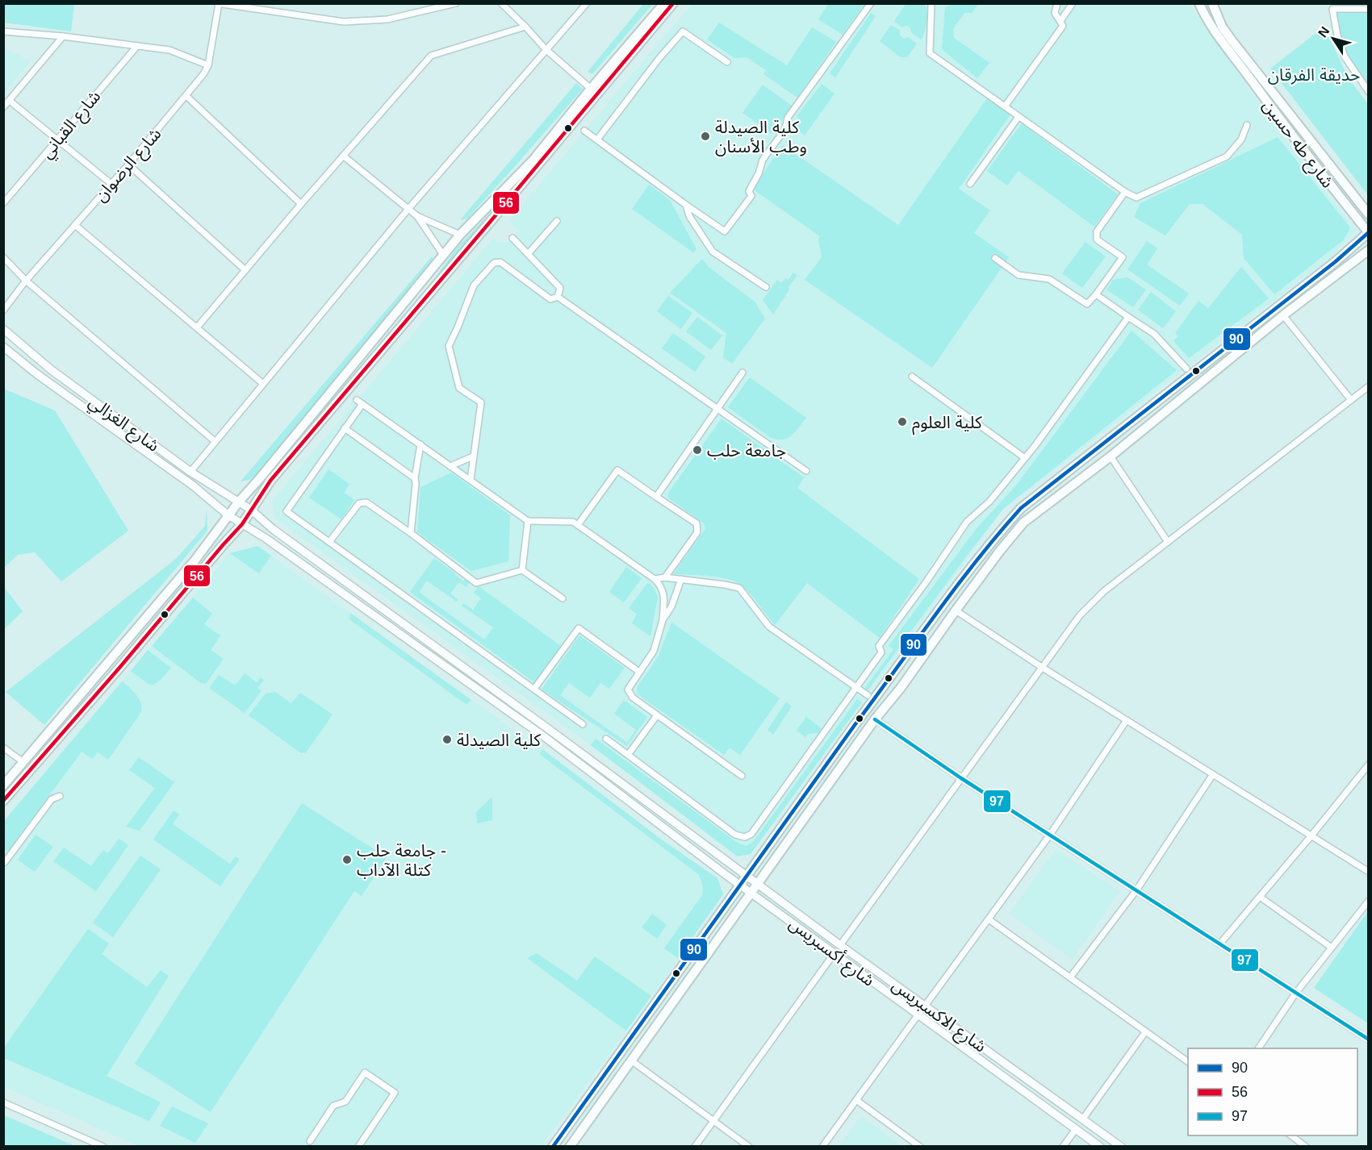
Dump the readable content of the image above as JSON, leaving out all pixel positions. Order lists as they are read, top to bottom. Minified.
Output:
{"streets":{"main road":["شارع طه حسين","شارع الغزالي","شارع أكسبريس","شارع الاكسبريس"],"street":["شارع القباني","شارع الرضوان"]},"crossings":[["شارع الغزالي","شارع أكسبريس"],["شارع الغزالي","شارع الاكسبريس"]],"parks":["حديقة الفرقان"],"places":["كلية الصيدلة وطب الأسنان","كلية العلوم","جامعة حلب","كلية الصيدلة","جامعة حلب - كتلة الآداب"],"lines":["transit line 56","transit line 90","transit line 97"],"legend":["90","56","97"],"north":"top left"}
